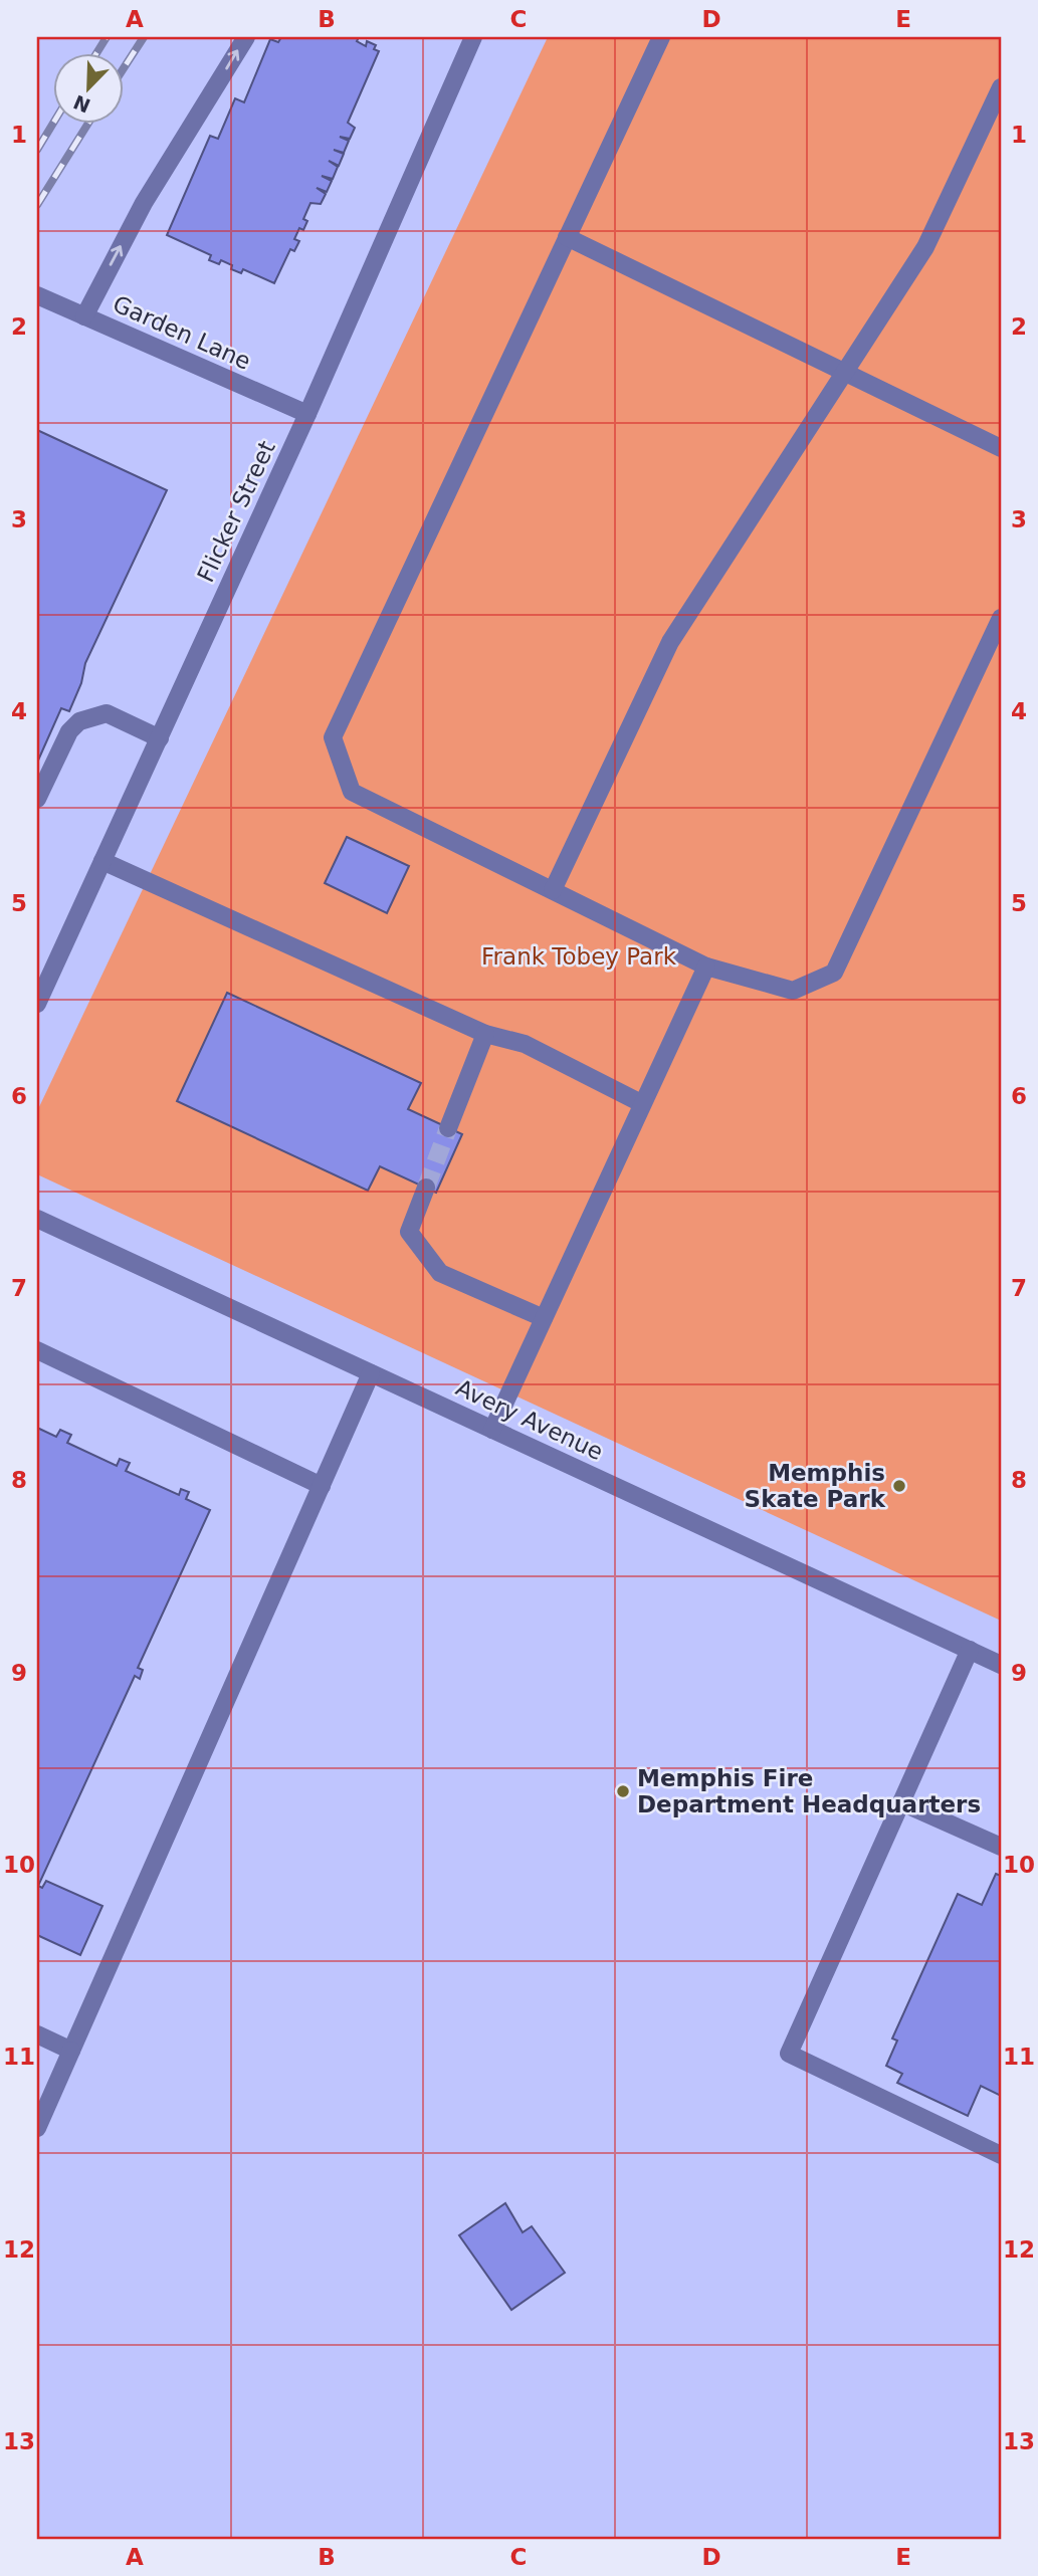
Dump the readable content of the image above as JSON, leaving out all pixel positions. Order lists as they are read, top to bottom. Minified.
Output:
{"streets":{"street":["Garden Lane","Flicker Street","Avery Avenue"]},"crossings":[["Garden Lane","Flicker Street"]],"parks":["Frank Tobey Park"],"places":["Memphis Skate Park","Memphis Fire Department Headquarters"],"north":"bottom left","grid":{"columns":["A","B","C","D","E"],"rows":["1","2","3","4","5","6","7","8","9","10","11","12","13"]}}
